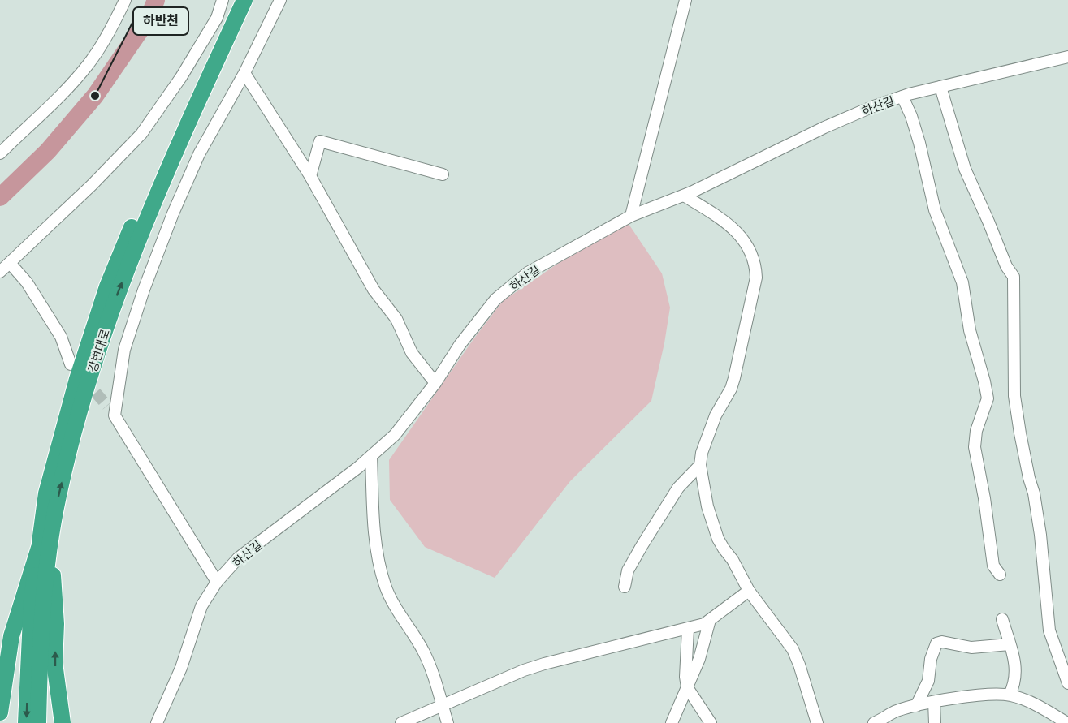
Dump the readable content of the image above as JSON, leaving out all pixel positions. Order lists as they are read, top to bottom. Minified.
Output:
{"streets":{"highway":["강변대로"],"street":["하산길"]},"places":["하반천"]}
